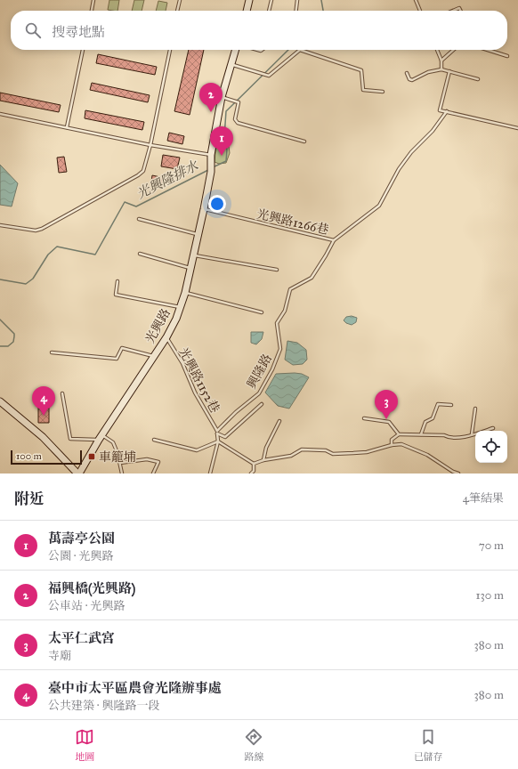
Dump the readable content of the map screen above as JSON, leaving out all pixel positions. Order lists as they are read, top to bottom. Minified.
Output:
{"streets":{"main road":["光興路"],"lane":["光興路1266巷","興隆路","光興路1152巷"]},"crossings":[["光興路1266巷","光興路"],["光興路1266巷","興隆路"],["光興路","光興路1152巷"],["興隆路","光興路1152巷"]],"water":["光興隆排水"],"places":{"transit":["車籠埔"]},"scale_bar":"100 m","page":{"search":"搜尋地點","pins":["2","1","4","3"],"scale":"100 m","heading":["附近","4筆結果"],"list":[{"mark":"1","name":"萬壽亭公園","note":"公園 · 光興路","value":"70 m"},{"mark":"2","name":"福興橋(光興路)","note":"公車站 · 光興路","value":"130 m"},{"mark":"3","name":"太平仁武宮","note":"寺廟","value":"380 m"},{"mark":"4","name":"臺中市太平區農會光隆辦事處","note":"公共建築 · 興隆路一段","value":"380 m"}],"nav":["地圖","路線","已儲存"]}}
